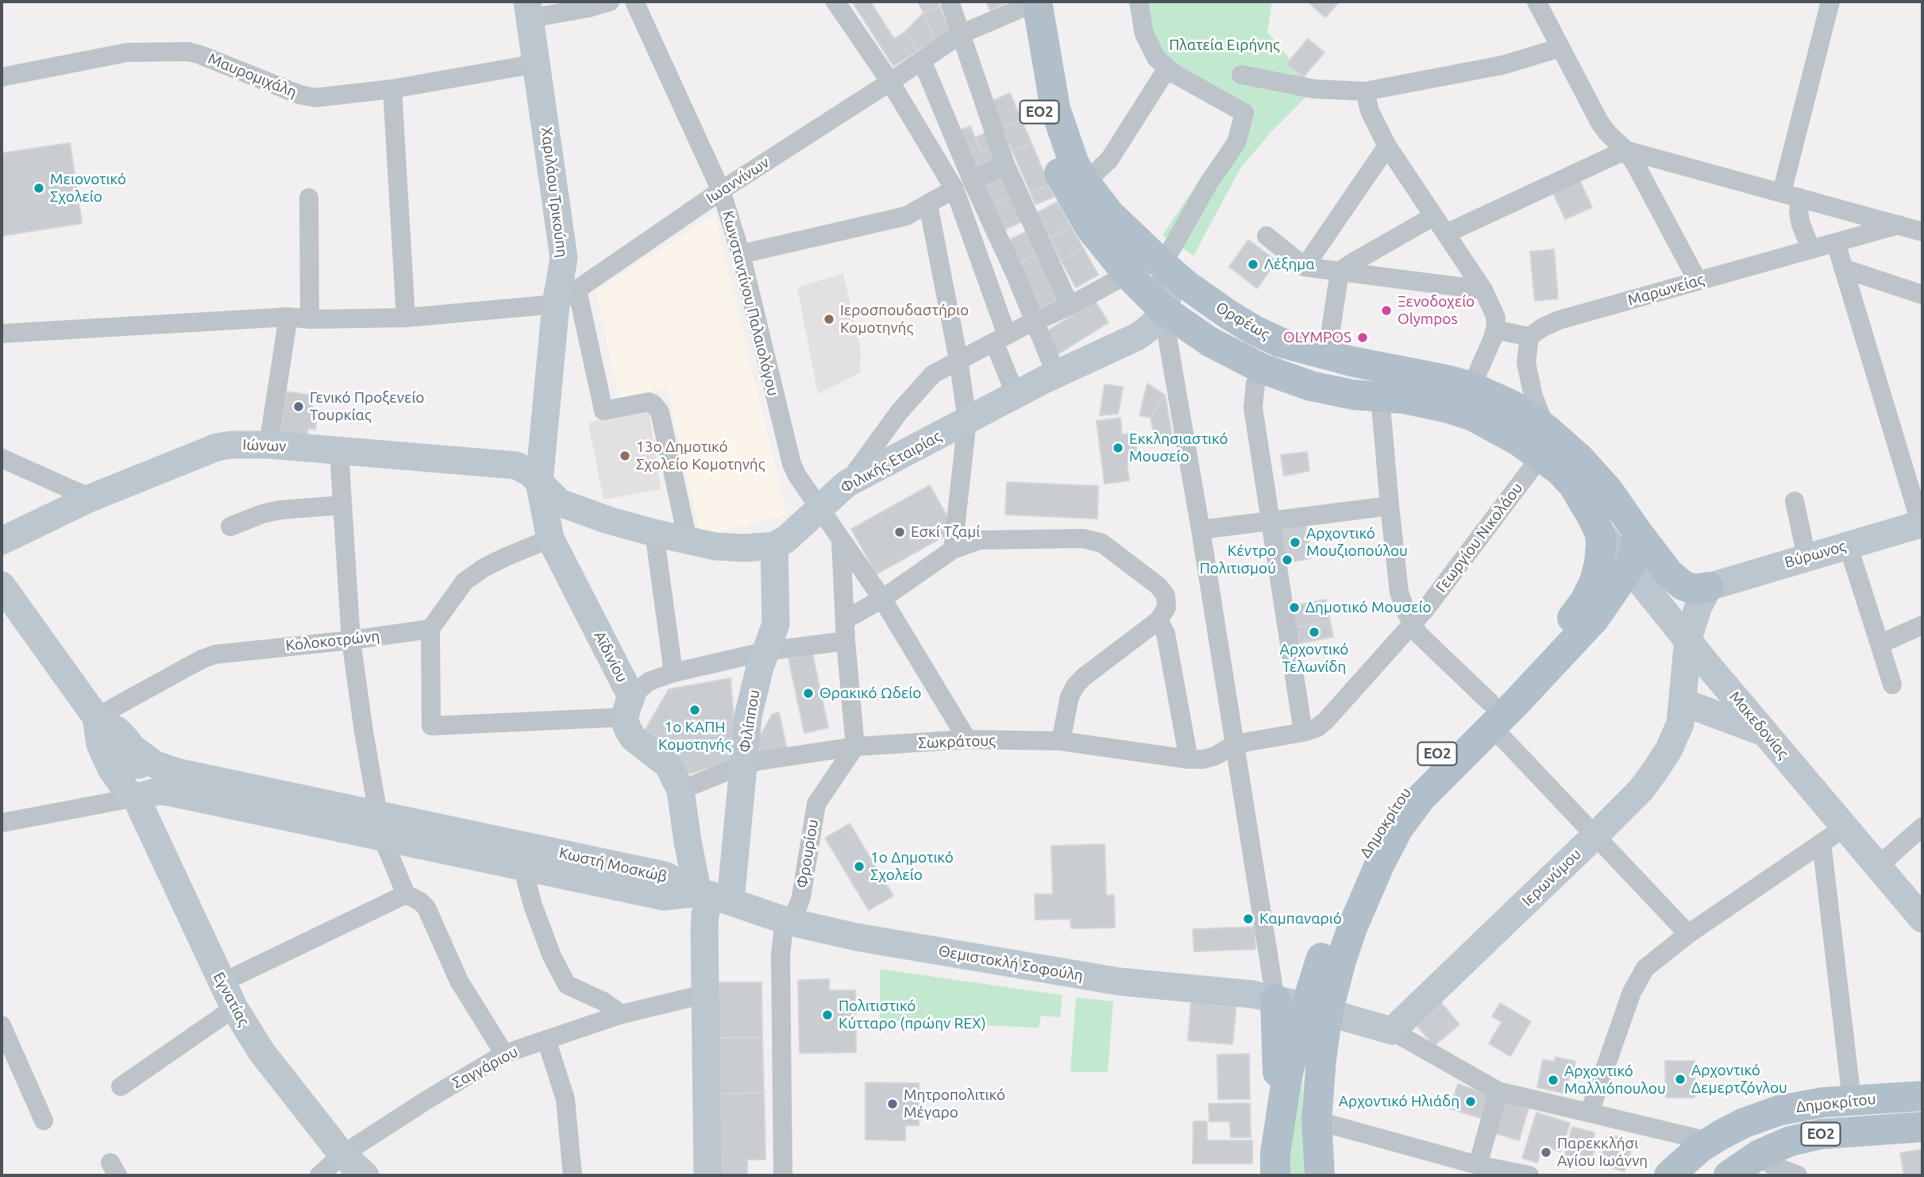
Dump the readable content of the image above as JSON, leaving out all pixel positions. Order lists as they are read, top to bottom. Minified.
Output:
{"streets":{"main road":["ΕΟ2","Ορφέως","Δημοκρίτου"],"street":["Μαυρομιχάλη","Ιωαννίνων","Χαριλάου Τρικούπη","Μαρωνείας","Κωνσταντίνου Παλαιολόγου","Ιώνων","Φιλικής Εταιρίας","Γεωργίου Νικολάου","Βύρωνος","Κολοκοτρώνη","Αϊδινίου","Φιλίππου","Μακεδονίας","Σωκράτους","Φρουρίου","Κωστή Μοσκώβ","Ιερωνύμου","Θεμιστοκλή Σοφούλη","Εγνατίας","Σαγγάριου"]},"crossings":[["Μαυρομιχάλη","Χαριλάου Τρικούπη"],["ΕΟ2","Ορφέως"],["ΕΟ2","Μακεδονίας"],["ΕΟ2","Δημοκρίτου"],["Ιωαννίνων","Χαριλάου Τρικούπη"],["Ιωαννίνων","Κωνσταντίνου Παλαιολόγου"],["Ιωαννίνων","Ορφέως"],["Χαριλάου Τρικούπη","Ιώνων"],["Χαριλάου Τρικούπη","Αϊδινίου"],["Κωνσταντίνου Παλαιολόγου","Φιλικής Εταιρίας"],["Κωνσταντίνου Παλαιολόγου","Σωκράτους"],["Ορφέως","Φιλικής Εταιρίας"],["Ορφέως","Γεωργίου Νικολάου"],["Ορφέως","Βύρωνος"],["Ορφέως","Μακεδονίας"],["Ορφέως","Δημοκρίτου"],["Ορφέως","Ιερωνύμου"],["Ιώνων","Αϊδινίου"],["Φιλικής Εταιρίας","Φιλίππου"],["Γεωργίου Νικολάου","Σωκράτους"],["Βύρωνος","Ιερωνύμου"],["Κολοκοτρώνη","Κωστή Μοσκώβ"],["Κολοκοτρώνη","Εγνατίας"],["Αϊδινίου","Φιλίππου"],["Αϊδινίου","Σωκράτους"],["Αϊδινίου","Κωστή Μοσκώβ"],["Αϊδινίου","Θεμιστοκλή Σοφούλη"],["Φιλίππου","Σωκράτους"],["Φιλίππου","Κωστή Μοσκώβ"],["Φιλίππου","Θεμιστοκλή Σοφούλη"],["Φιλίππου","Σαγγάριου"],["Μακεδονίας","Δημοκρίτου"],["Μακεδονίας","Ιερωνύμου"],["Σωκράτους","Φρουρίου"],["Δημοκρίτου","Θεμιστοκλή Σοφούλη"],["Φρουρίου","Θεμιστοκλή Σοφούλη"],["Κωστή Μοσκώβ","Θεμιστοκλή Σοφούλη"],["Κωστή Μοσκώβ","Εγνατίας"],["Εγνατίας","Σαγγάριου"]],"parks":["Πλατεία Ειρήνης"],"places":["Μειονοτικό Σχολείο","Λέξημα","Ξενοδοχείο Olympos","Ιεροσπουδαστήριο Κομοτηνής","OLYMPOS","Γενικό Προξενείο Τουρκίας","Εκκλησιαστικό Μουσείο","13ο Δημοτικό Σχολείο Κομοτηνής","Εσκί Τζαμί","Αρχοντικό Μουζιοπούλου","Κέντρο Πολιτισμού","Δημοτικό Μουσείο","Αρχοντικό Τελωνίδη","Θρακικό Ωδείο","1ο ΚΑΠΗ Κομοτηνής","1ο Δημοτικό Σχολείο","Καμπαναριό","Πολιτιστικό Κύτταρο (πρώην REX)","Αρχοντικό Δεμερτζόγλου","Αρχοντικό Μαλλιόπουλου","Αρχοντικό Ηλιάδη","Μητροπολιτικό Μέγαρο","Παρεκκλήσι Αγίου Ιωάννη"]}
